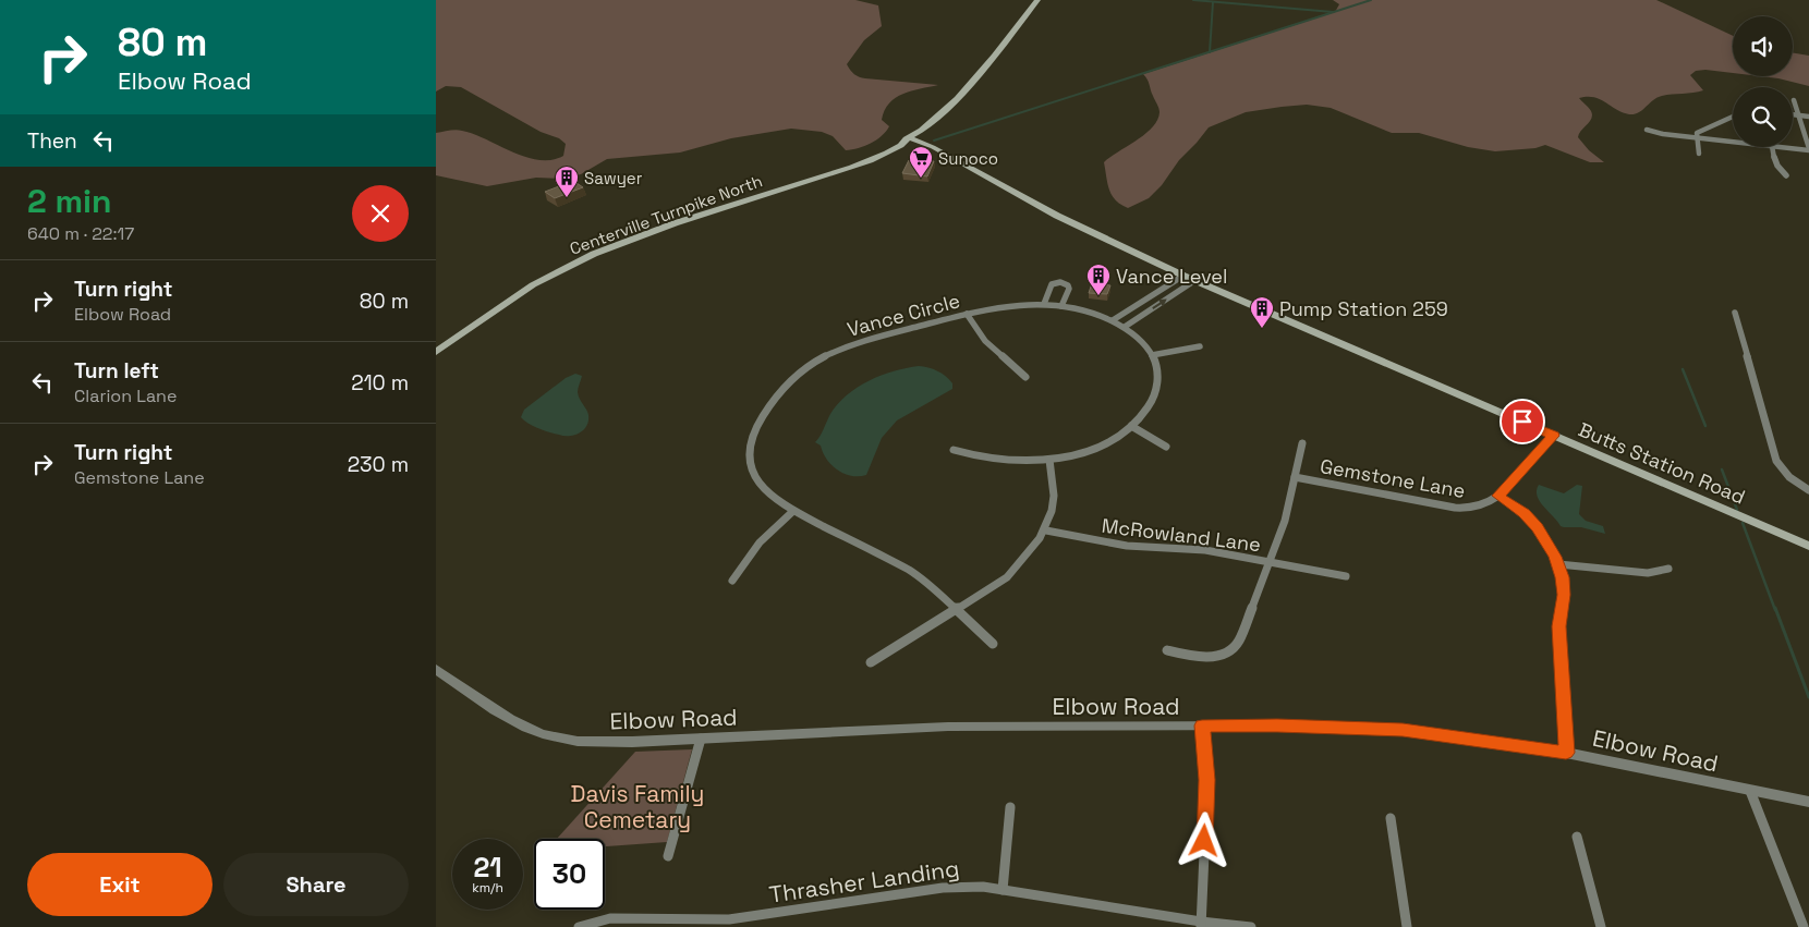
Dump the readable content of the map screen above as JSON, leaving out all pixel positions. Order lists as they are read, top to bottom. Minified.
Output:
{"streets":{"main road":["Centerville Turnpike North","Butts Station Road"],"street":["Vance Circle","Gemstone Lane","McRowland Lane","Elbow Road","Thrasher Landing"]},"crossings":[["Centerville Turnpike North","Butts Station Road"],["Butts Station Road","Gemstone Lane"]],"parks":["Davis Family Cemetary"],"places":{"supermarket":["Sunoco"],"building":["Sawyer","Vance Level","Pump Station 259"]},"page":{"turn":["80 m","Elbow Road"],"then":"Then","heading":["2 min","640 m · 22:17"],"list":[{"name":"Turn right","note":"Elbow Road","value":"80 m"},{"name":"Turn left","note":"Clarion Lane","value":"210 m"},{"name":"Turn right","note":"Gemstone Lane","value":"230 m"}],"speed":"21 km/h","limit":"30","buttons":["Exit","Share"]}}
